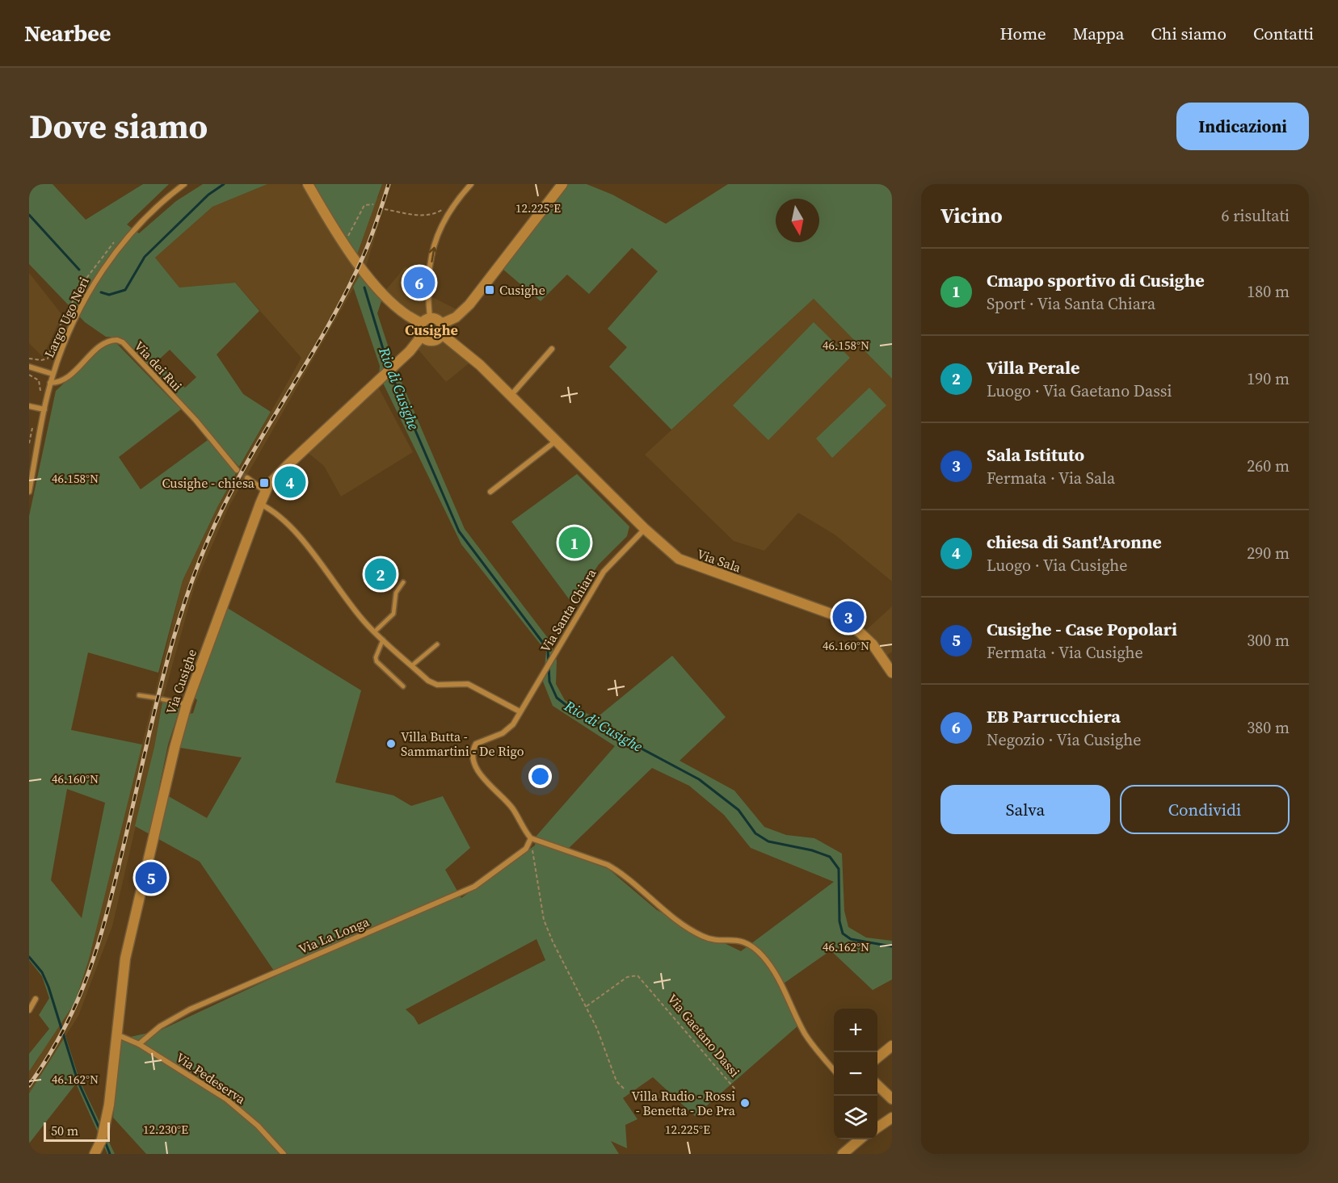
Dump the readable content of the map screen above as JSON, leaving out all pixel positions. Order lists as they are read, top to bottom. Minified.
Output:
{"streets":{"street":["Largo Ugo Neri","Via dei Rui","Via Sala","Via Santa Chiara","Via Cusighe","Via La Longa","Via Pedeserva"],"path":["Via Gaetano Dassi"]},"crossings":[["Largo Ugo Neri","Via dei Rui"],["Via Sala","Via Santa Chiara"],["Via Sala","Via Cusighe"],["Via Cusighe","Via Pedeserva"],["Via La Longa","Via Pedeserva"]],"districts":["Cusighe"],"water":["Rio di Cusighe"],"places":{"transit":["Cusighe","Cusighe - chiesa"],"other":["Villa Butta - Sammartini - De Rigo","Villa Rudio - Rossi - Benetta - De Pra"]},"scale_bar":"50 m","north":"bottom","page":{"header":"Nearbee","nav":["Home","Mappa","Chi siamo","Contatti"],"title":"Dove siamo","buttons":["Indicazioni",["Salva","Condividi"]],"heading":["Vicino","6 risultati"],"list":[{"mark":"1","name":"Cmapo sportivo di Cusighe","note":"Sport · Via Santa Chiara","value":"180 m"},{"mark":"2","name":"Villa Perale","note":"Luogo · Via Gaetano Dassi","value":"190 m"},{"mark":"3","name":"Sala Istituto","note":"Fermata · Via Sala","value":"260 m"},{"mark":"4","name":"chiesa di Sant'Aronne","note":"Luogo · Via Cusighe","value":"290 m"},{"mark":"5","name":"Cusighe - Case Popolari","note":"Fermata · Via Cusighe","value":"300 m"},{"mark":"6","name":"EB Parrucchiera","note":"Negozio · Via Cusighe","value":"380 m"}],"pins":["6","4","1","2","3","5"],"map_buttons":["+","−"],"scale":"50 m"},"coordinates":["12.225°E","46.158°N","46.160°N","46.162°N","12.230°E"]}
